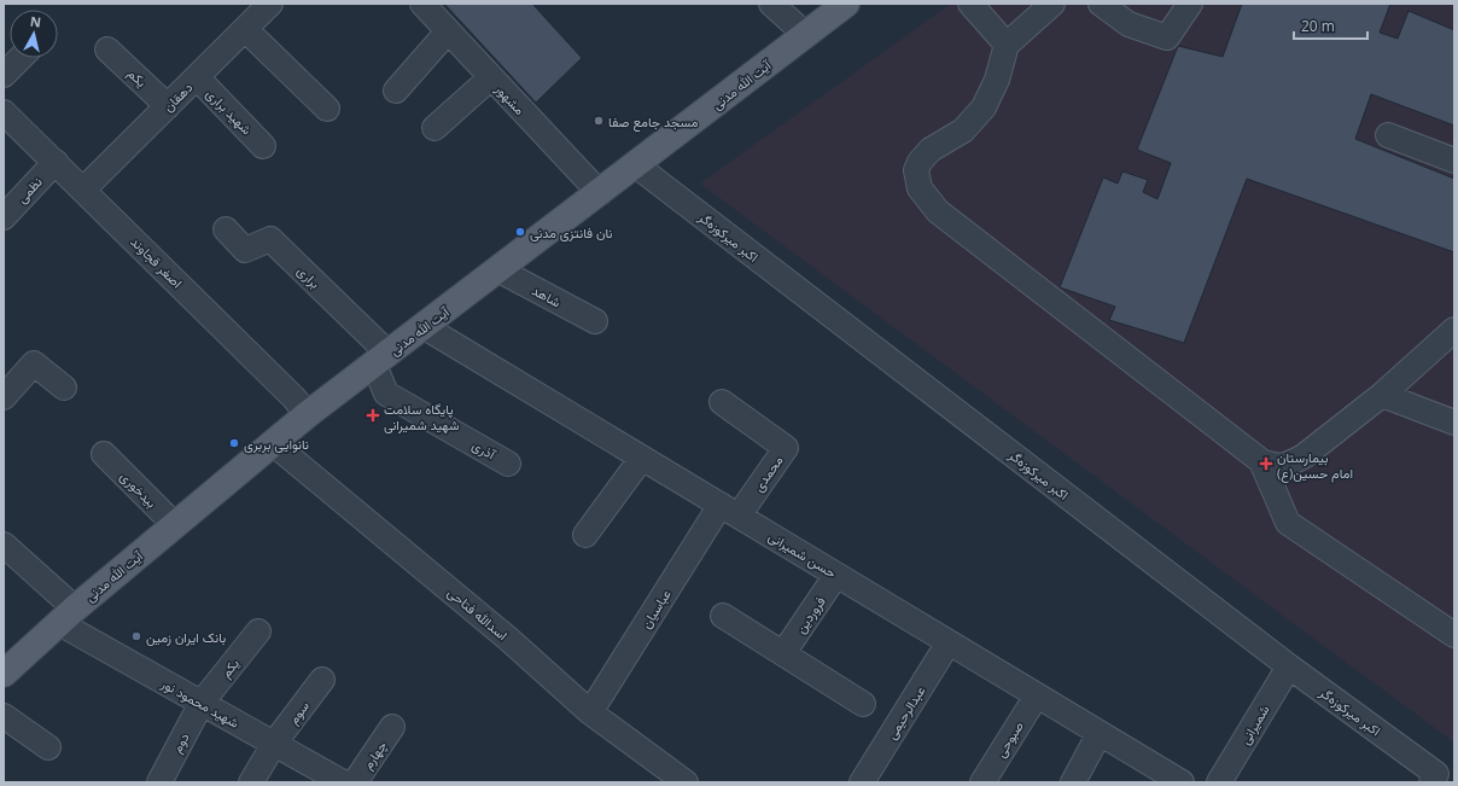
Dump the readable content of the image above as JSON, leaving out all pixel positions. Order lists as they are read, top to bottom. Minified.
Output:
{"streets":{"main road":["آیت الله مدنی"],"street":["یکم","دهقان","مشهور","شهید براری","نظمی","اکبر میرکوزه‌گر","اصغر قجاوند","براری","شاهد","آذری","محمدی","بیدخوری","حسن شمیرانی","عباسیان","اسدالله فتاحی","فروردین","شهید محمود نور","سوم","عبدالرحیمی","شمیرانی","صبوحی","دوم","چهارم"]},"crossings":[["یکم","دهقان"],["یکم","شهید محمود نور"],["یکم","دوم"],["آیت الله مدنی","مشهور"],["آیت الله مدنی","اکبر میرکوزه‌گر"],["آیت الله مدنی","اصغر قجاوند"],["آیت الله مدنی","براری"],["آیت الله مدنی","شاهد"],["آیت الله مدنی","آذری"],["آیت الله مدنی","بیدخوری"],["آیت الله مدنی","حسن شمیرانی"],["آیت الله مدنی","اسدالله فتاحی"],["آیت الله مدنی","شهید محمود نور"],["دهقان","شهید براری"],["دهقان","اصغر قجاوند"],["نظمی","اصغر قجاوند"],["اکبر میرکوزه‌گر","شمیرانی"],["براری","آذری"],["محمدی","حسن شمیرانی"],["محمدی","عباسیان"],["حسن شمیرانی","عباسیان"],["حسن شمیرانی","فروردین"],["حسن شمیرانی","عبدالرحیمی"],["حسن شمیرانی","صبوحی"],["عباسیان","اسدالله فتاحی"],["شهید محمود نور","سوم"],["شهید محمود نور","دوم"]],"places":{"other":["مسجد جامع صفا","نان فانتزی مدنی","نانوایی بربری","بانک ایران زمین"],"health":["پایگاه سلامت شهید شمیرانی","بیمارستان امام حسین(ع)"]},"scale_bar":"20 m","north":"top"}
